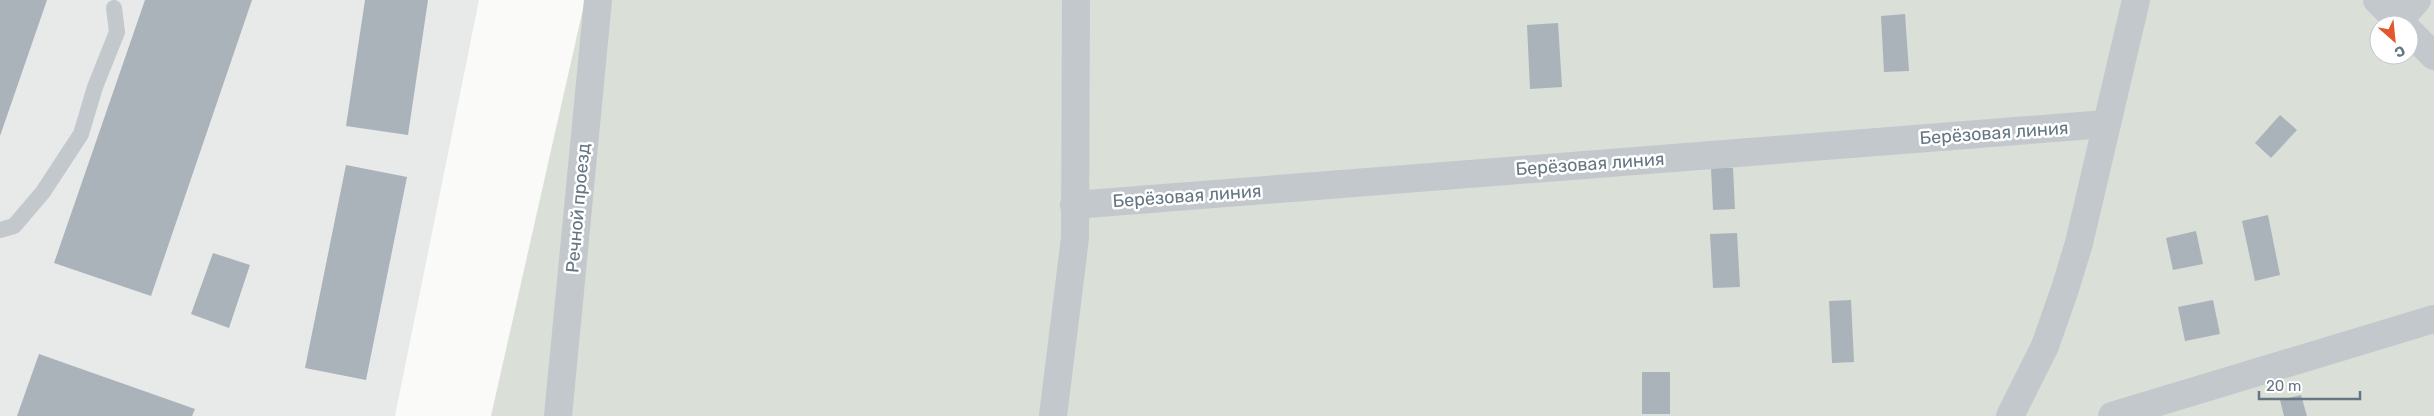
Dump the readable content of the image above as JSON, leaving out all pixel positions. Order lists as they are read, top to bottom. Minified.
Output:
{"streets":{"street":["Берёзовая линия","Речной проезд"]},"scale_bar":"20 m","north":"bottom right"}
